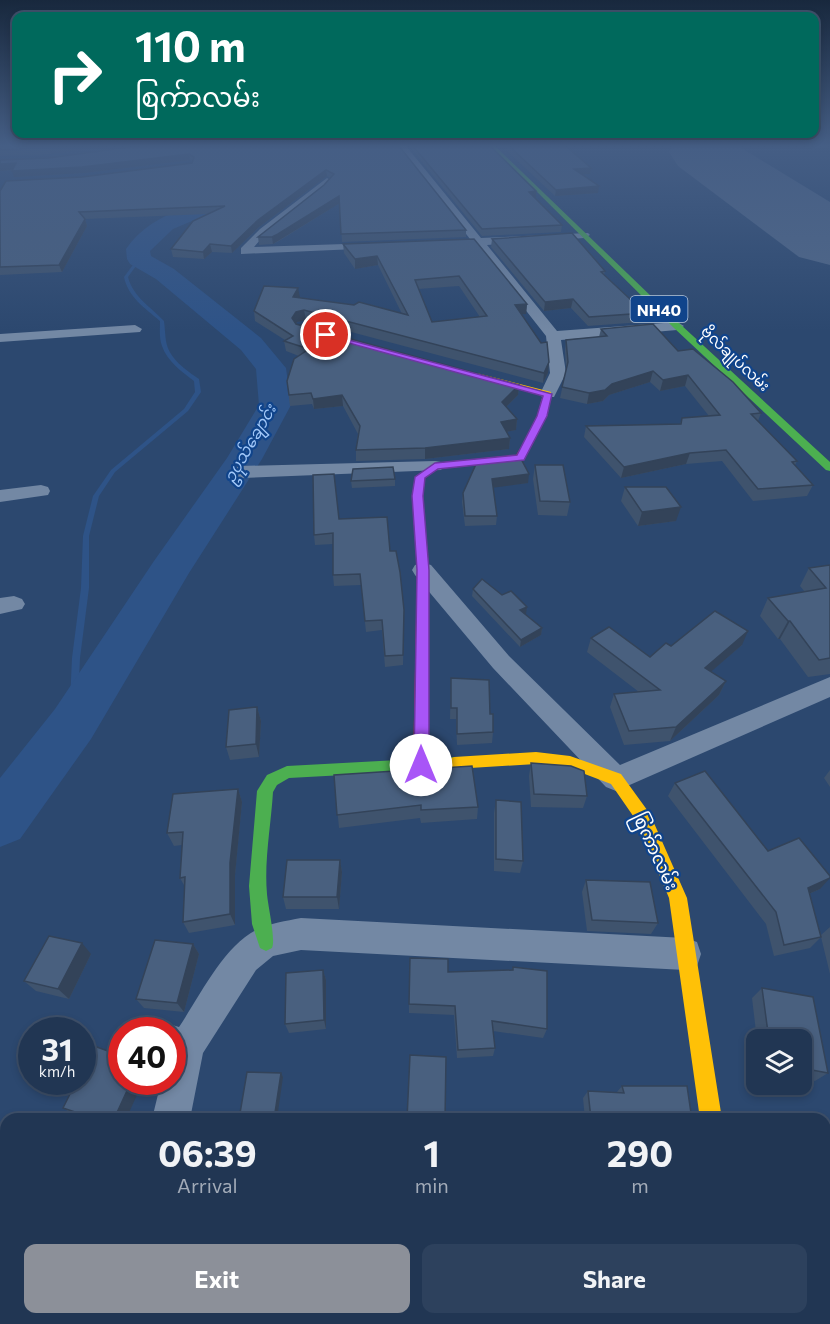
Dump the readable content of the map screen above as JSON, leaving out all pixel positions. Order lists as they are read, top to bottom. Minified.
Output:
{"streets":{"main road":["NH40","ဗိုလ်ချုပ်လမ်း","စြက်ာလမ်း"]},"water":["ဥပုသ်ချောင်း"],"page":{"turn":["110 m","စြက်ာလမ်း"],"speed":"31 km/h","limit":"40","eta":["06:39","Arrival","1","min","290","m"],"buttons":["Exit","Share"]}}
